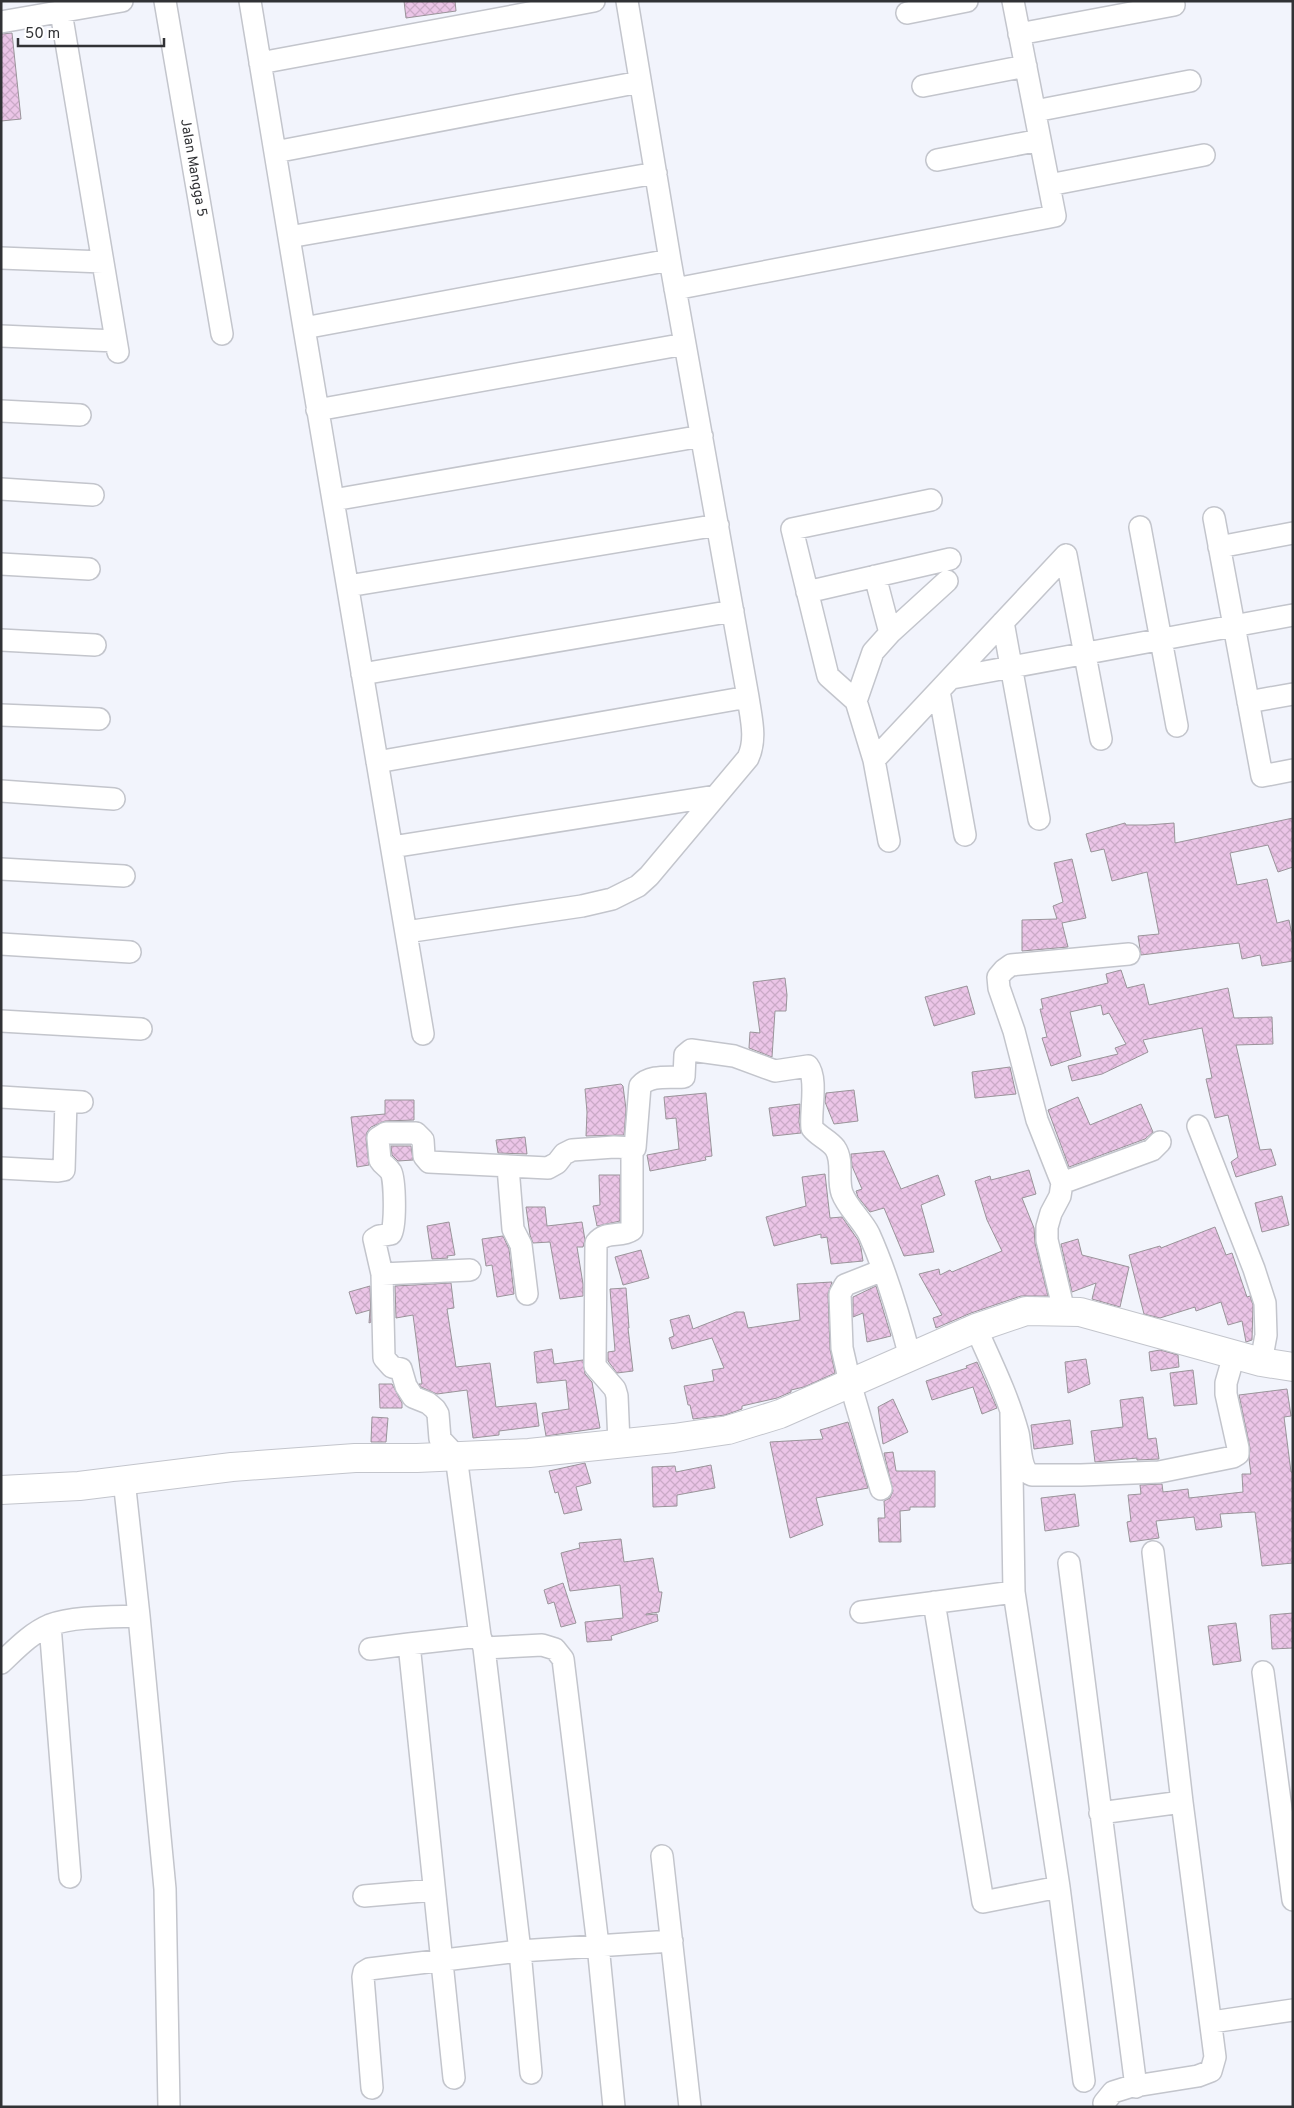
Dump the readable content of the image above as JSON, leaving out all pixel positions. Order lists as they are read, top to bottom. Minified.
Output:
{"streets":{"street":["Jalan Mangga 5"]},"scale_bar":"50 m"}
